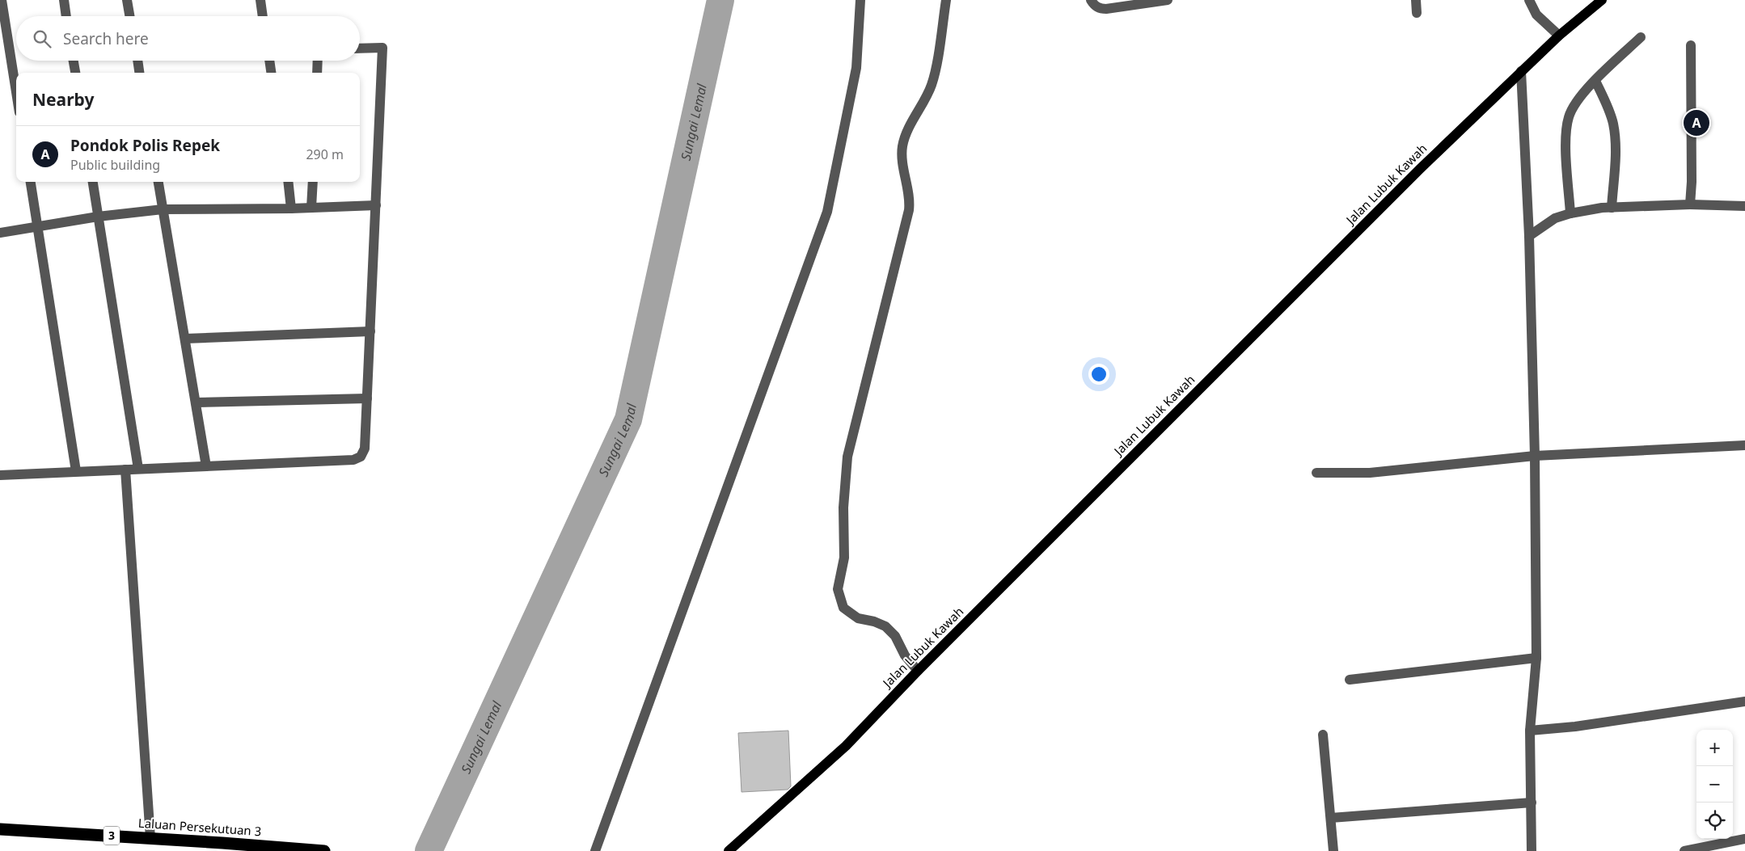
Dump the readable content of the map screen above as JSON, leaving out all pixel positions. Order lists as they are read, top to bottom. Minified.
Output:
{"streets":{"highway":["Laluan Persekutuan 3","3"],"main road":["Jalan Lubuk Kawah"]},"water":["Sungai Lemal"],"page":{"search":"Search here","heading":"Nearby","pins":"A","list":[{"mark":"A","name":"Pondok Polis Repek","note":"Public building","value":"290 m"}],"map_buttons":["+","−"]}}
